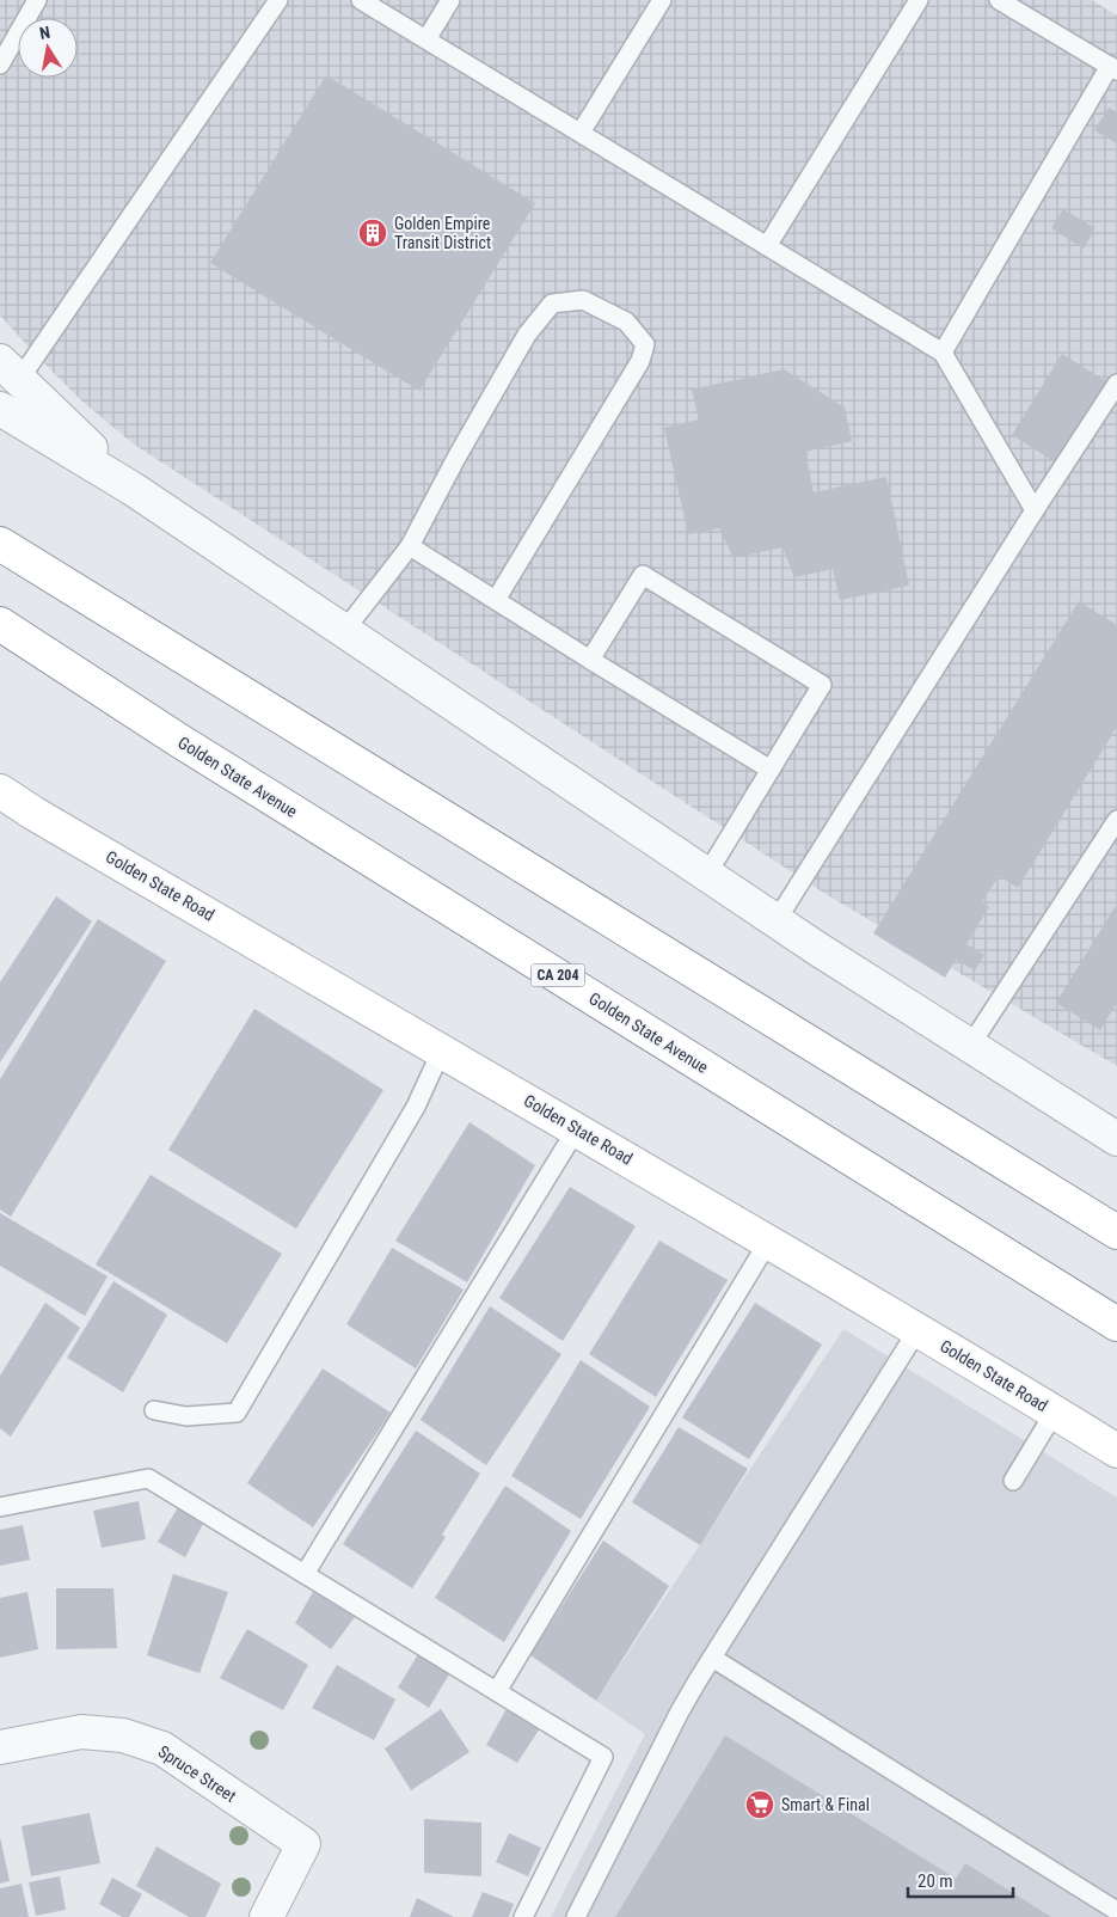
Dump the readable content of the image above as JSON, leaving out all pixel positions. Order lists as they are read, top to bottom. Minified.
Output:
{"streets":{"main road":["Golden State Avenue","Golden State Road","CA 204"],"street":["Spruce Street"]},"places":{"building":["Golden Empire Transit District"],"supermarket":["Smart & Final"]},"scale_bar":"20 m","north":"top"}
